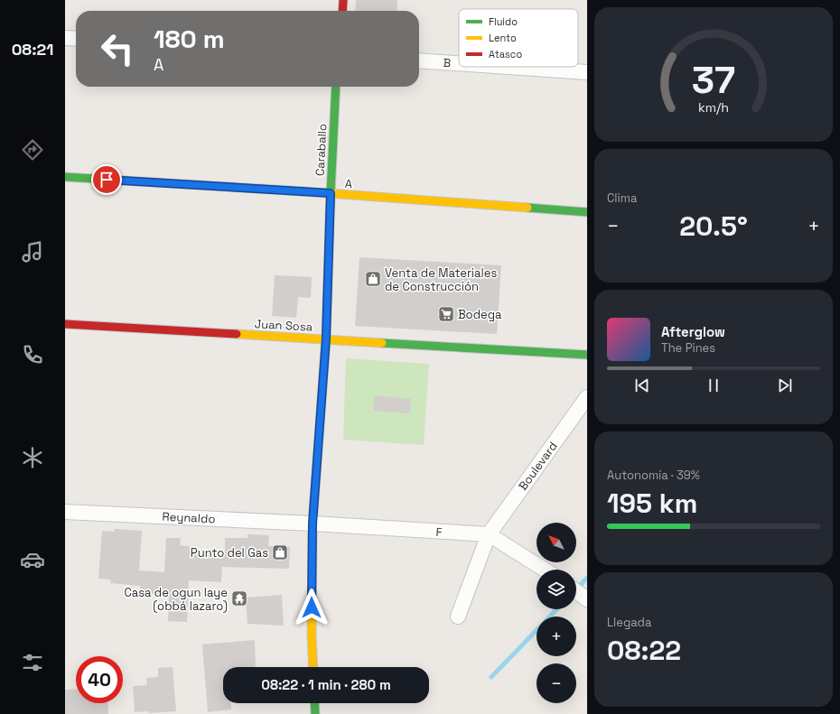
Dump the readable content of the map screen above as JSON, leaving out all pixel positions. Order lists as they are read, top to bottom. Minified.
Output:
{"streets":{"street":["B","Caraballo","A","Juan Sosa","Boulevard","Reynaldo","F"]},"crossings":[["Caraballo","A"],["Caraballo","Juan Sosa"],["Caraballo","Reynaldo"],["Caraballo","F"],["Boulevard","F"],["Reynaldo","F"]],"places":{"shop":["Venta de Materiales de Construcción","Punto del Gas"],"supermarket":["Bodega"],"temple":["Casa de ogun laye (obbá lazaro)"]},"legend":["Fluido","Lento","Atasco"],"north":"top left","page":{"tabs":"08:21","turn":["180 m","A"],"tile":["Clima",["Autonomía · 39%","195 km"],["Llegada","08:22"]],"heat":["−","20.5°","+"],"song":["Afterglow","The Pines"],"map_buttons":["+","−"],"limit":"40","trip":"08:22 · 1 min · 280 m","gauge":["37","km/h"]}}
